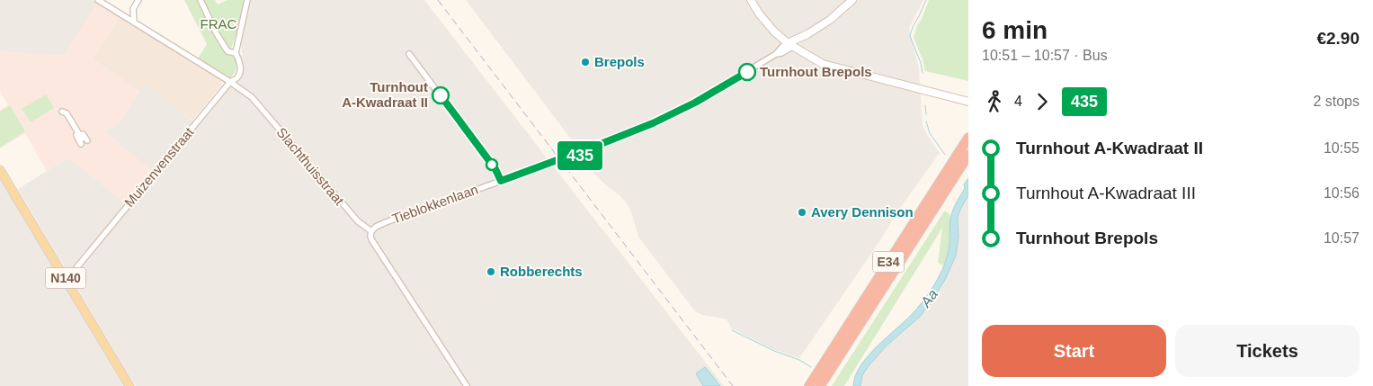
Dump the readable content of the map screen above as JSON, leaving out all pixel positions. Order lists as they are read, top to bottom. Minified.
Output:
{"streets":{"highway":["E34"],"main road":["N140"],"street":["Slachthuisstraat","Muizenvenstraat","Tieblokkenlaan"]},"crossings":[["Slachthuisstraat","Muizenvenstraat"],["Slachthuisstraat","Tieblokkenlaan"],["Muizenvenstraat","N140"]],"water":["Aa"],"parks":["FRAC"],"places":["Brepols","Turnhout Brepols","Turnhout A-Kwadraat II","Avery Dennison","Robberechts"],"lines":["bus line 435"],"page":{"on_map":"435","heading":["6 min","10:51 – 10:57 · Bus","€2.90"],"legs":["4","435","2 stops"],"list":[{"name":"Turnhout A-Kwadraat II","value":"10:55"},{"name":"Turnhout A-Kwadraat III","value":"10:56"},{"name":"Turnhout Brepols","value":"10:57"}],"buttons":["Start","Tickets"]}}
